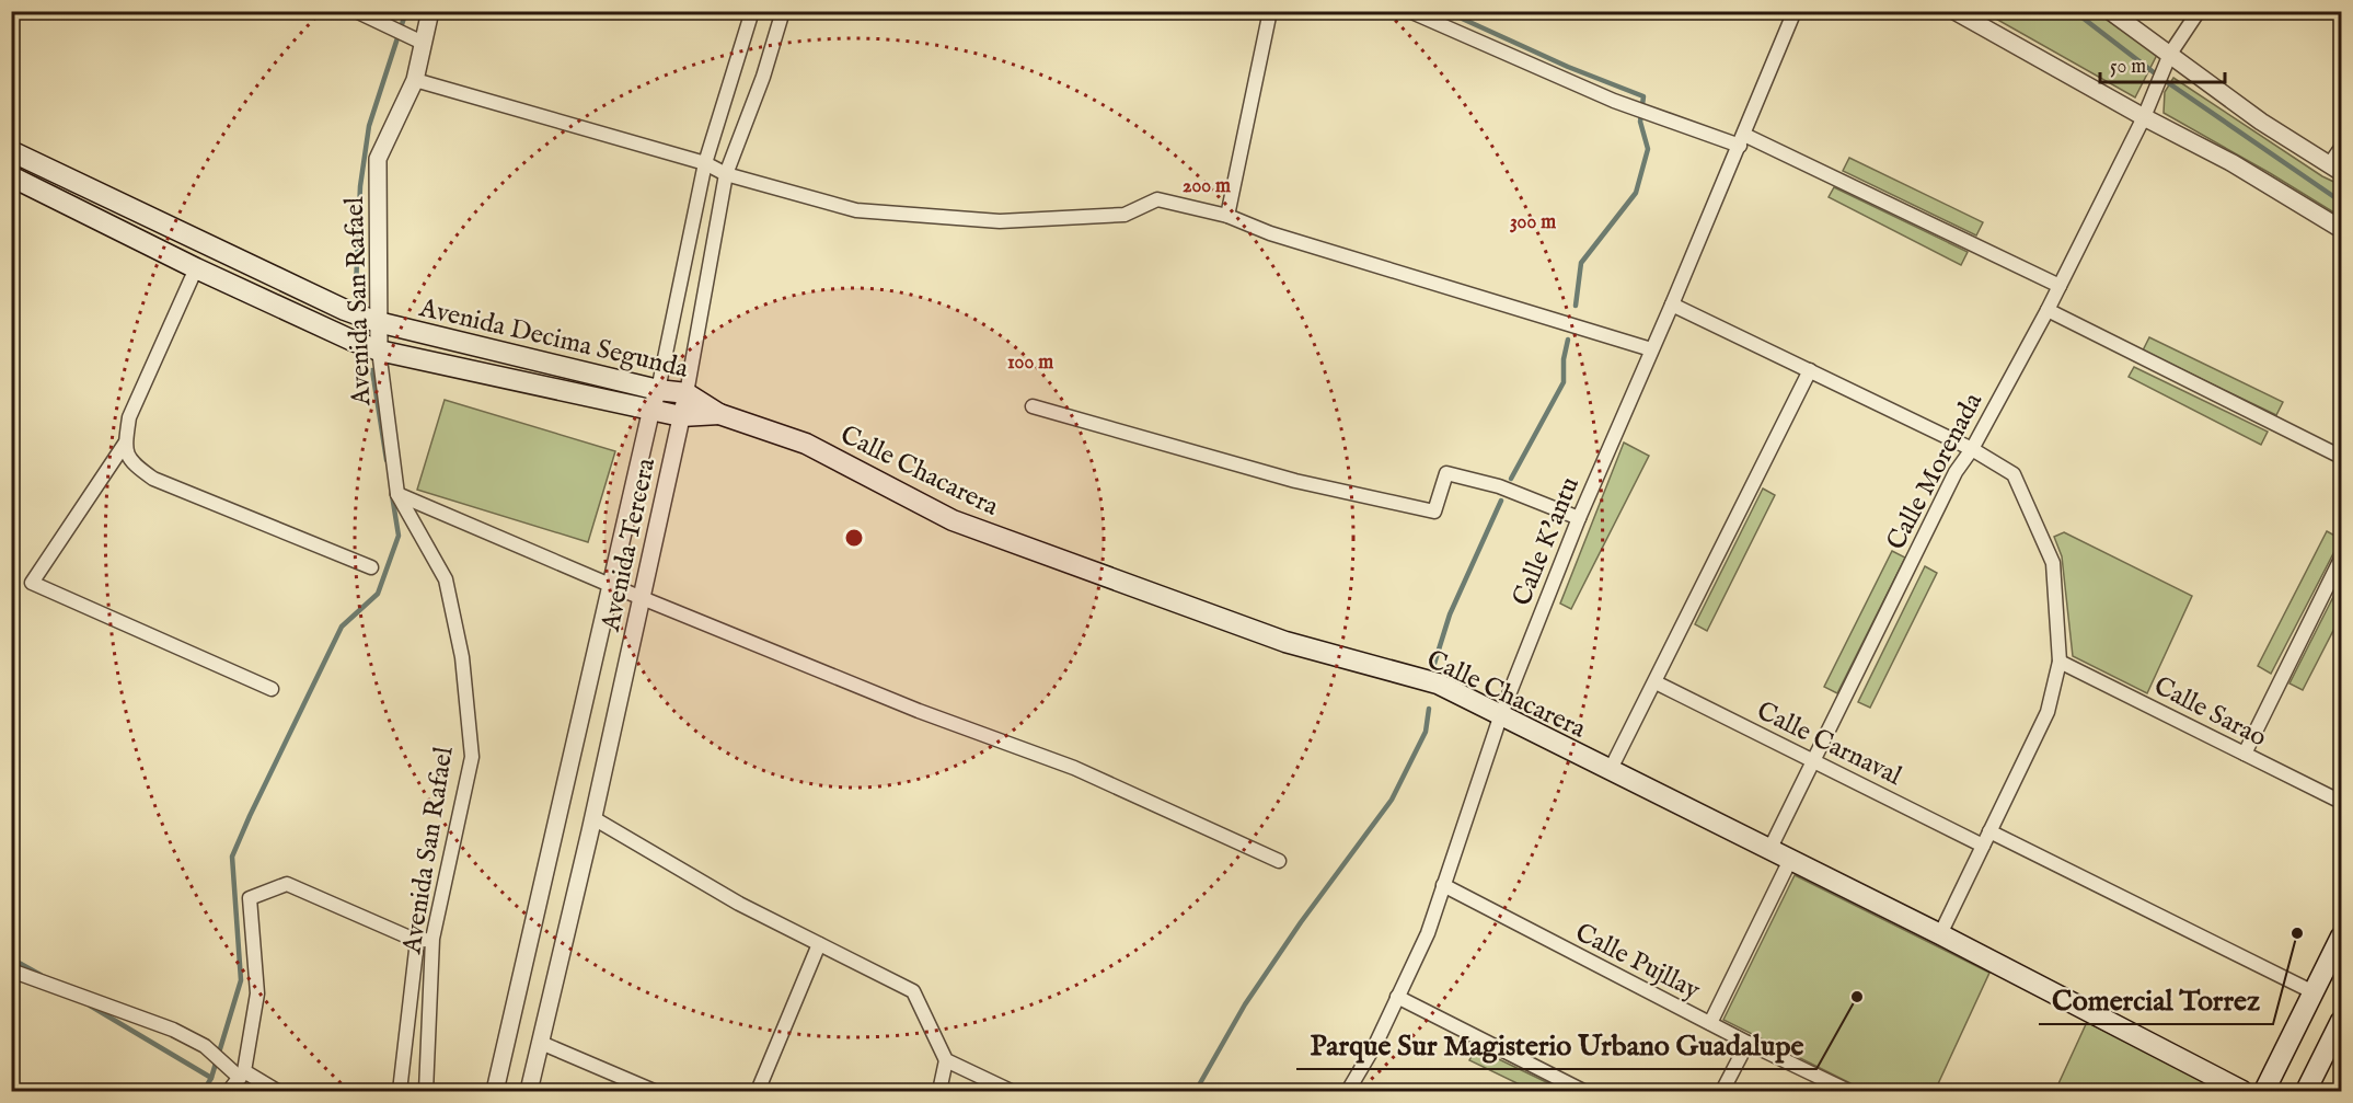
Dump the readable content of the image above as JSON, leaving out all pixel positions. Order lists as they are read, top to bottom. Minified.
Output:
{"streets":{"main road":["Avenida Decima Segunda","Calle Chacarera"],"street":["Avenida San Rafael","Calle Morenada","Calle K'antu","Avenida Tercera","Calle Sarao","Calle Carnaval","Calle Pujllay"]},"crossings":[["Avenida San Rafael","Avenida Decima Segunda"],["Avenida Decima Segunda","Calle Chacarera"],["Avenida Decima Segunda","Avenida Tercera"],["Calle Chacarera","Calle Morenada"],["Calle Chacarera","Calle K'antu"],["Calle Morenada","Calle Carnaval"],["Calle K'antu","Calle Pujllay"]],"places":["Comercial Torrez","Parque Sur Magisterio Urbano Guadalupe"],"scale_bar":"50 m","rings":["200 m","300 m","100 m"]}
